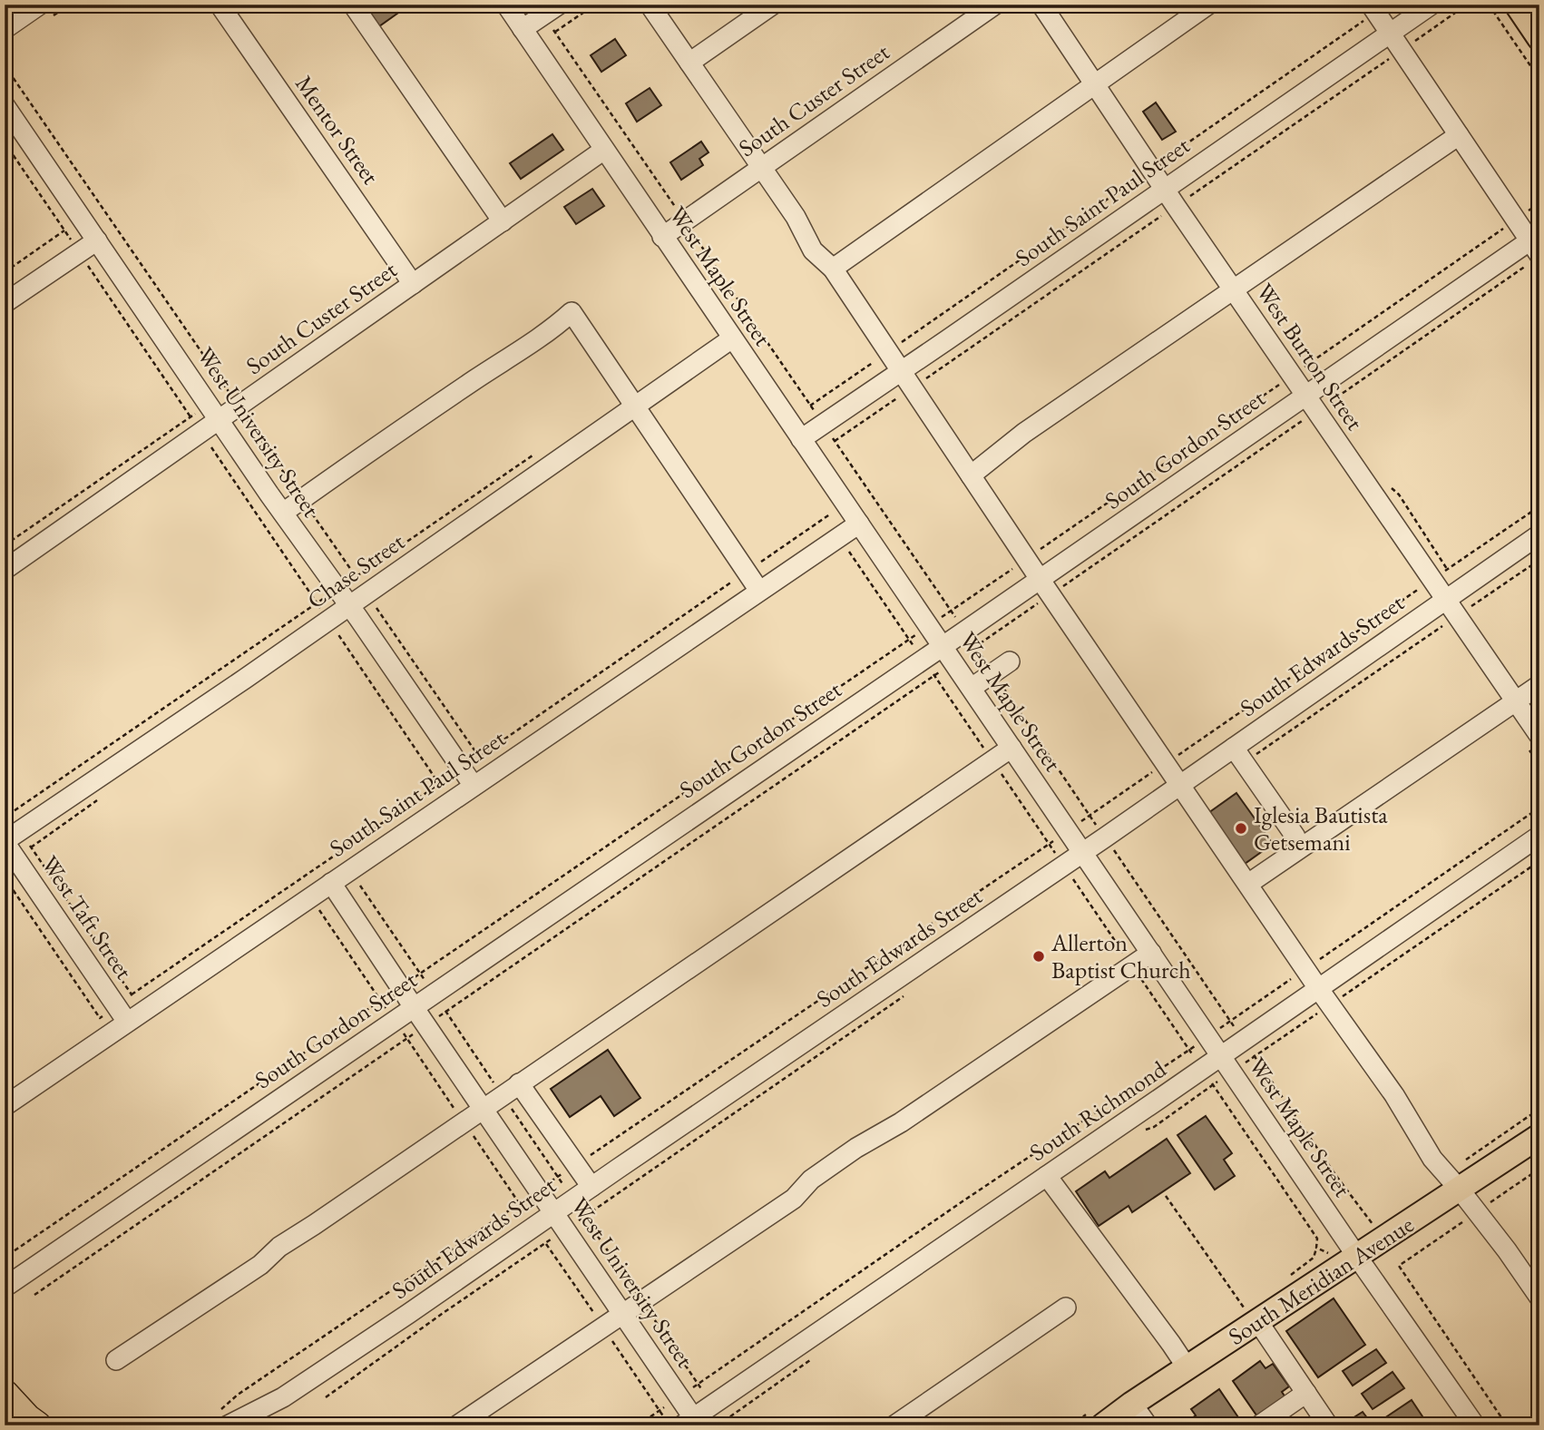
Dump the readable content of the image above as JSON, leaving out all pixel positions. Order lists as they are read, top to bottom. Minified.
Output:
{"streets":{"main road":["South Meridian Avenue"],"street":["South Custer Street","Mentor Street","South Saint Paul Street","West Maple Street","West Burton Street","West University Street","South Gordon Street","Chase Street","South Edwards Street","West Taft Street","South Richmond"]},"crossings":[["South Custer Street","Mentor Street"],["South Custer Street","West Maple Street"],["South Custer Street","West University Street"],["South Saint Paul Street","West Maple Street"],["South Saint Paul Street","West Burton Street"],["South Saint Paul Street","West University Street"],["South Saint Paul Street","West Taft Street"],["West Maple Street","South Gordon Street"],["West Maple Street","Chase Street"],["West Maple Street","South Edwards Street"],["West Maple Street","South Richmond"],["West Maple Street","South Meridian Avenue"],["West Burton Street","South Gordon Street"],["West Burton Street","South Edwards Street"],["West University Street","South Gordon Street"],["West University Street","Chase Street"],["West University Street","South Edwards Street"],["West University Street","South Richmond"],["Chase Street","West Taft Street"]],"places":["Iglesia Bautista Getsemani","Allerton Baptist Church"]}
